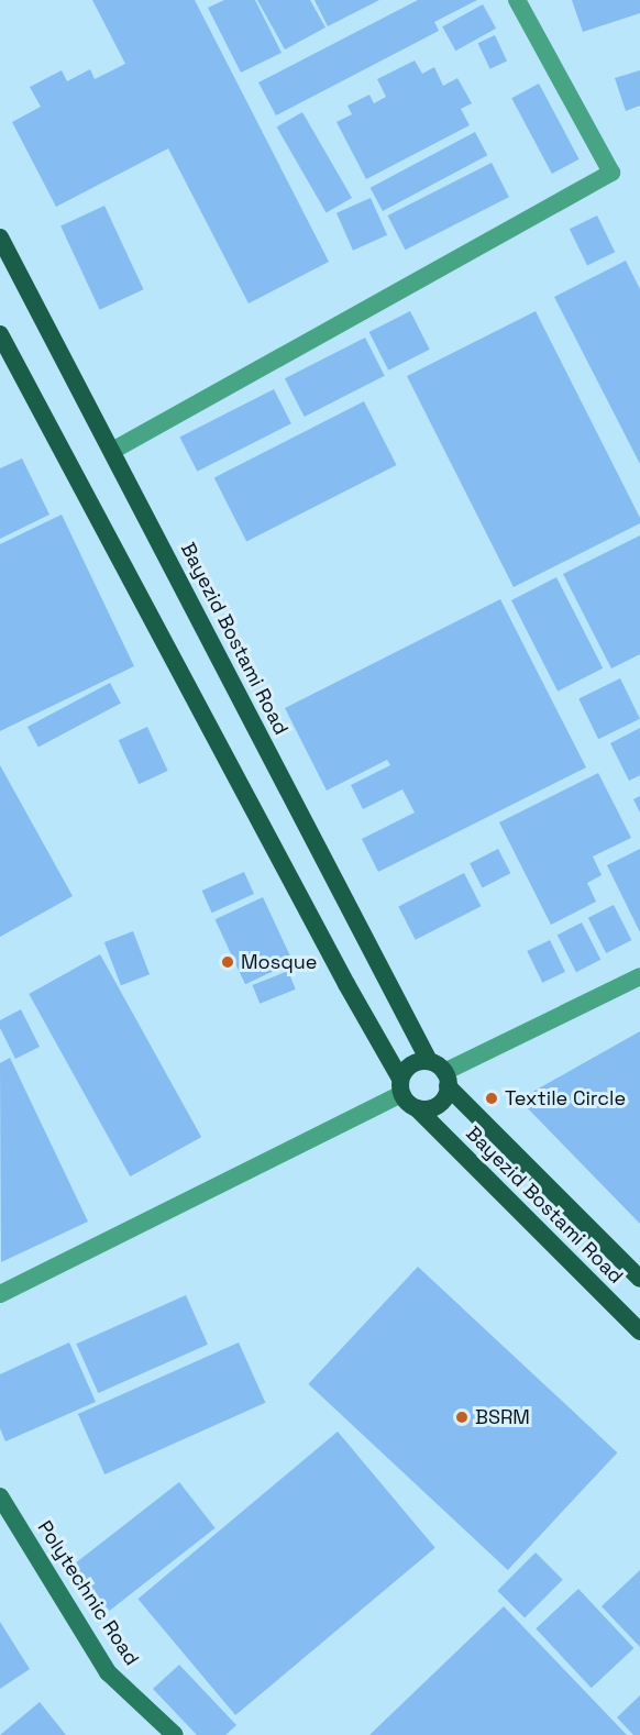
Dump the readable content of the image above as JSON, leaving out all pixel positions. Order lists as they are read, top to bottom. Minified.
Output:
{"streets":{"main road":["Bayezid Bostami Road","Polytechnic Road"]},"places":["Mosque","Textile Circle","BSRM"]}
